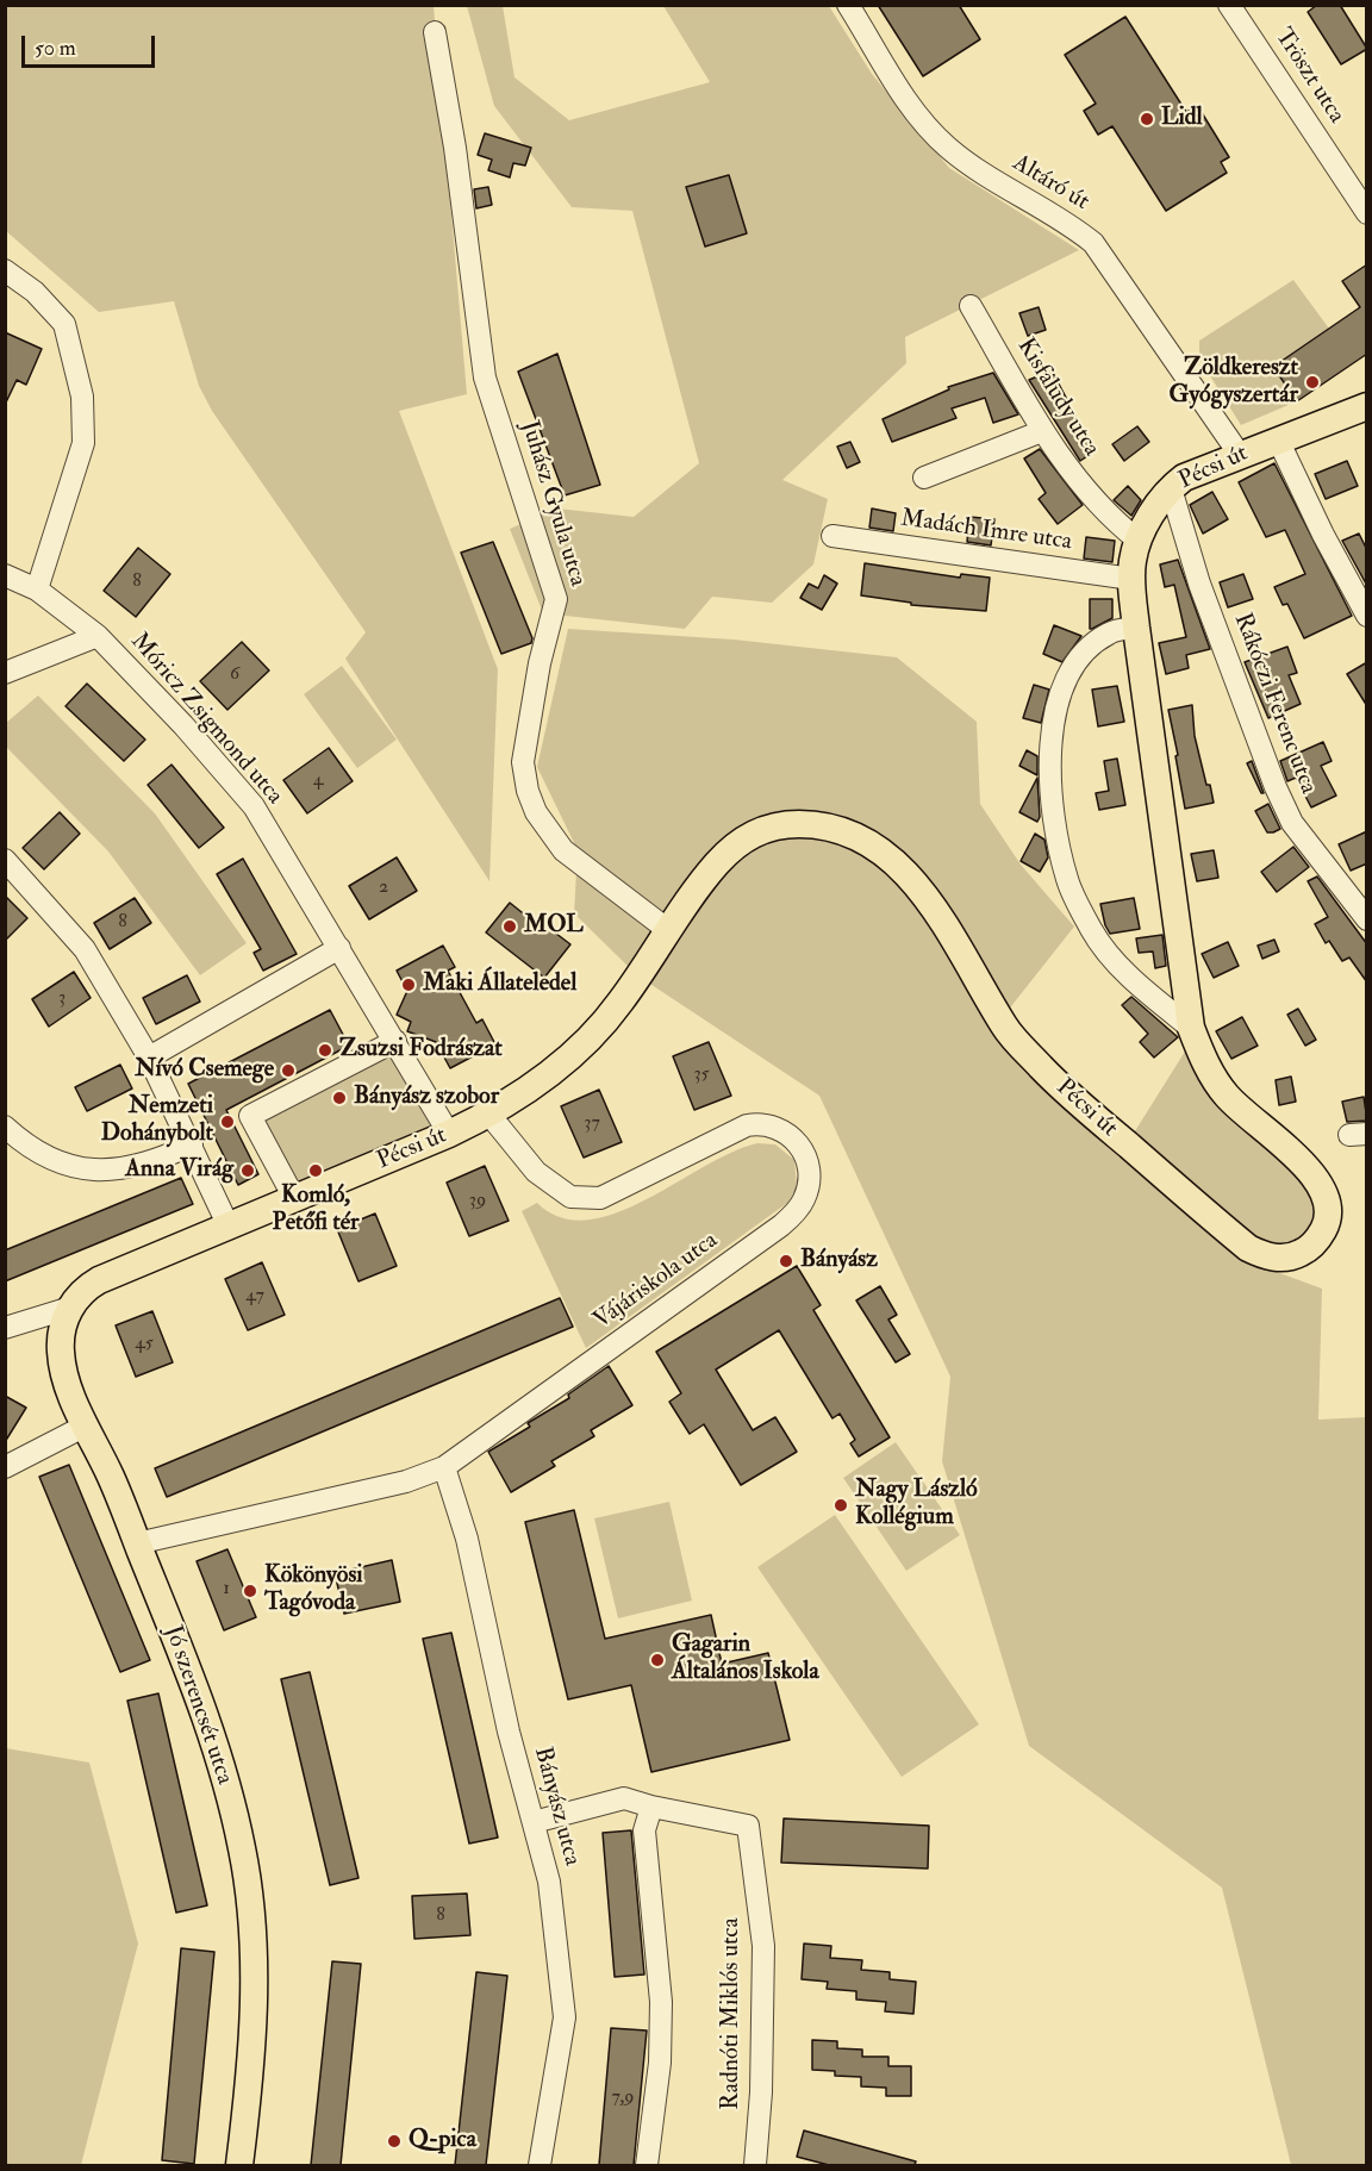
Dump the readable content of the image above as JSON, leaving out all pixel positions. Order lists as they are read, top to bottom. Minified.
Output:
{"streets":{"main road":["Pécsi út","Jó szerencsét utca"],"street":["Tröszt utca","Altáró út","Kisfaludy utca","Juhász Gyula utca","Madách Imre utca","Rákóczi Ferenc utca","Móricz Zsigmond utca","Vájáriskola utca","Bányász utca","Radnóti Miklós utca"]},"crossings":[["Altáró út","Pécsi út"],["Kisfaludy utca","Pécsi út"],["Pécsi út","Juhász Gyula utca"],["Pécsi út","Madách Imre utca"],["Pécsi út","Rákóczi Ferenc utca"],["Pécsi út","Móricz Zsigmond utca"],["Pécsi út","Vájáriskola utca"],["Pécsi út","Jó szerencsét utca"],["Vájáriskola utca","Jó szerencsét utca"],["Vájáriskola utca","Bányász utca"],["Bányász utca","Radnóti Miklós utca"]],"places":["Lidl","Zöldkereszt Gyógyszertár","MOL","Maki Állateledel","Zsuzsi Fodrászat","Nívó Csemege","Bányász szobor","Nemzeti Dohánybolt","Anna Virág","Komló, Petőfi tér","Bányász","Nagy László Kollégium","Kökönyösi Tagóvoda","Gagarin Általános Iskola","Q-pica"],"house_numbers":["8","6","4","2","8","3","35","37","39","47","45","1","8","7,9"],"scale_bar":"50 m"}
